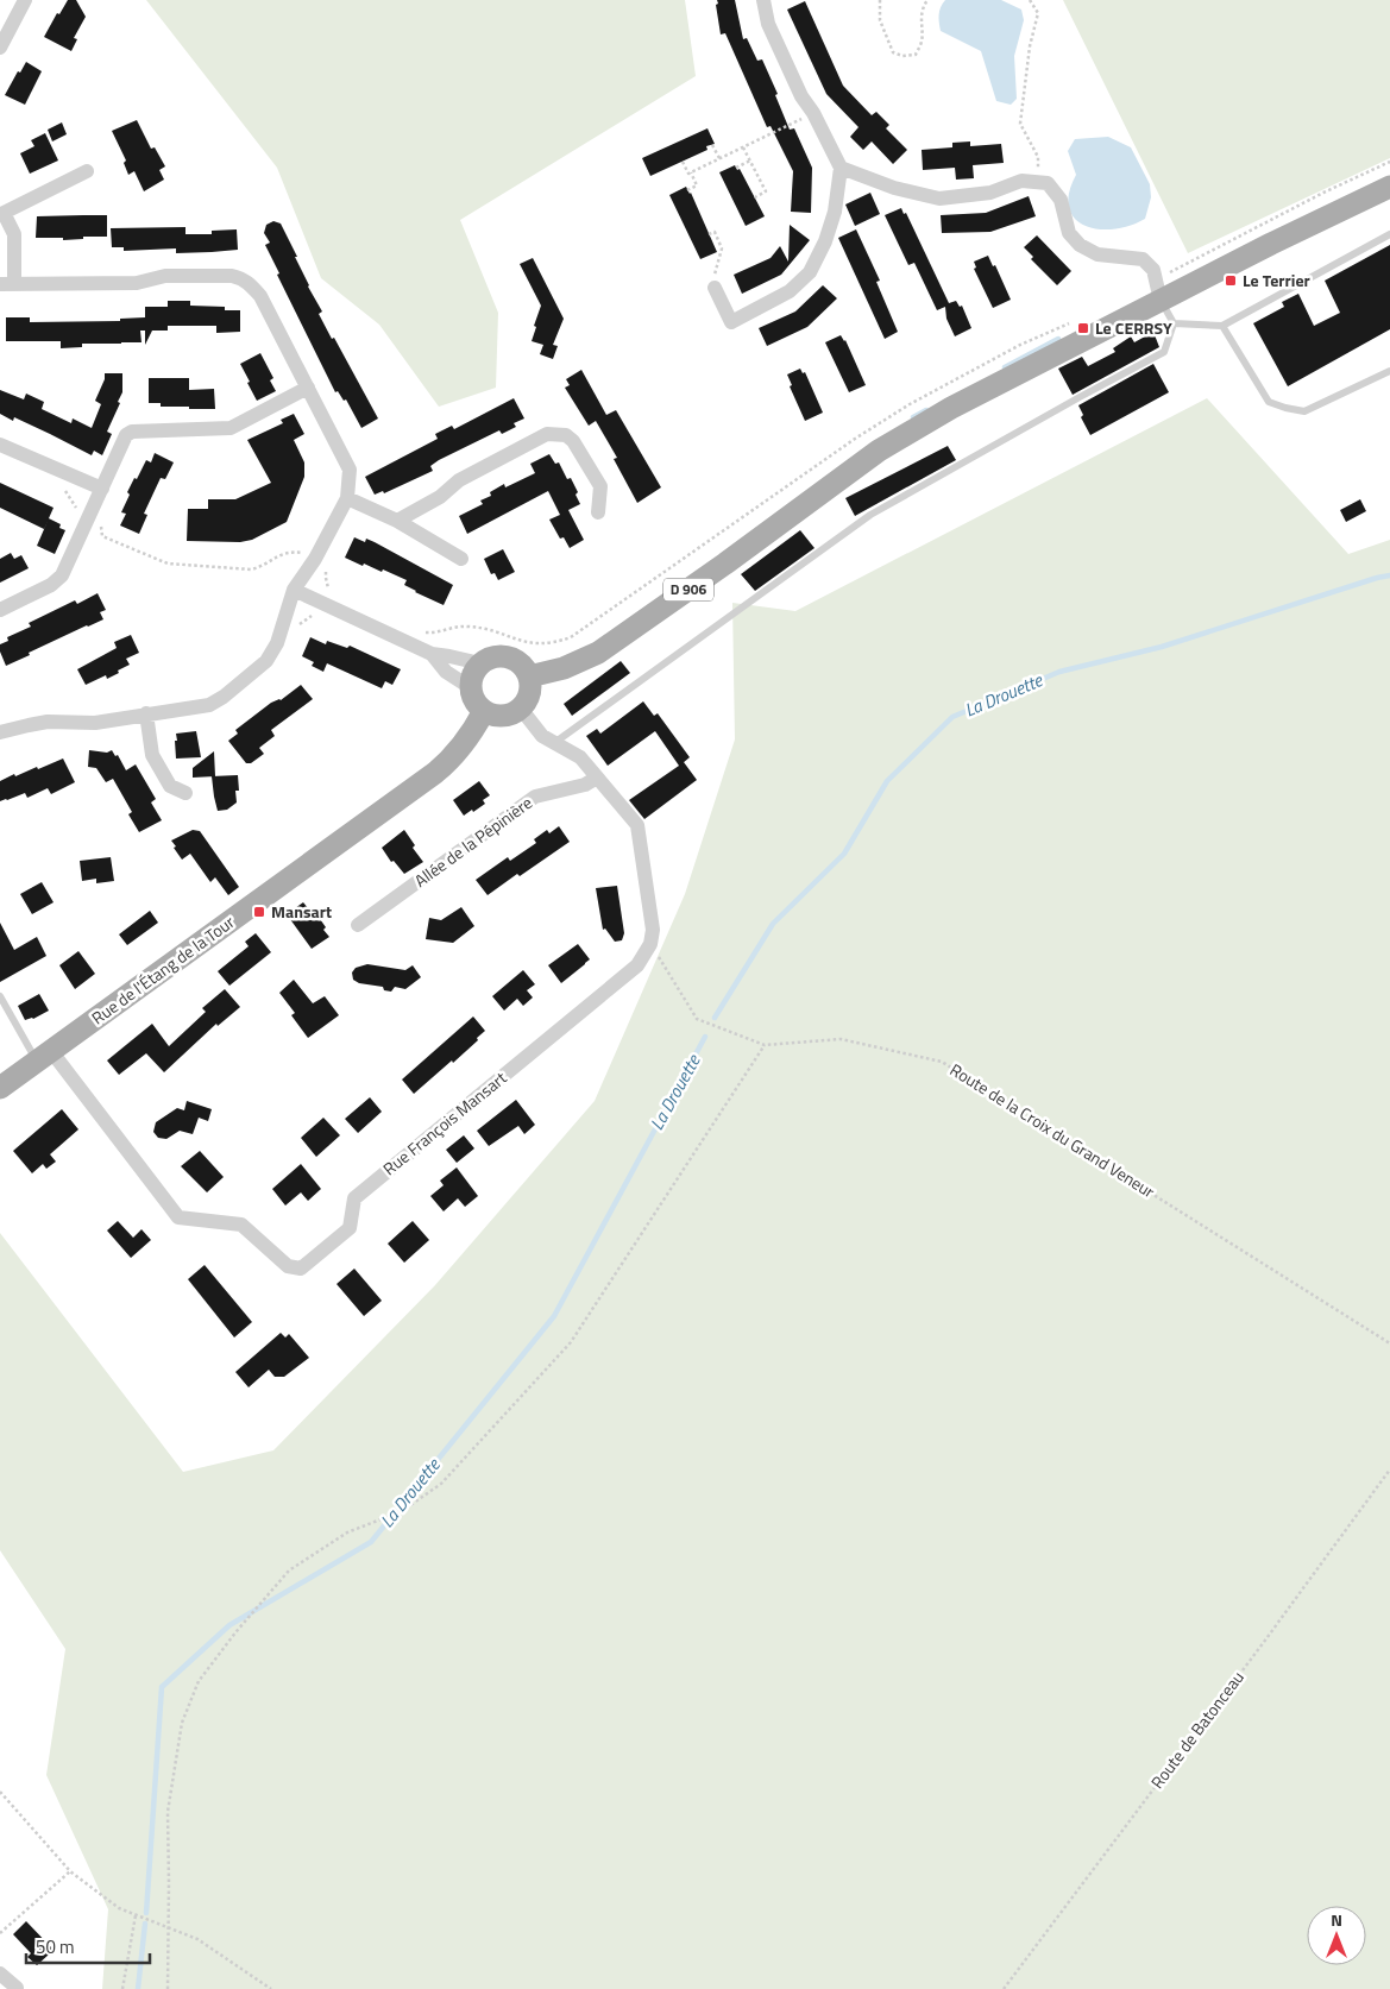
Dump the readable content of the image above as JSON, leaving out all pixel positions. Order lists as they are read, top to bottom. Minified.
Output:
{"streets":{"main road":["D 906","Rue de l'Étang de la Tour"],"street":["Allée de la Pépinière","Rue François Mansart"],"path":["Route de la Croix du Grand Veneur","Route de Batonceau"]},"crossings":[["D 906","Rue de l'Étang de la Tour"],["Rue de l'Étang de la Tour","Rue François Mansart"],["Rue François Mansart","Route de la Croix du Grand Veneur"]],"water":["La Drouette"],"places":{"transit":["Le Terrier","Le CERRSY","Mansart"]},"scale_bar":"50 m","north":"top"}
